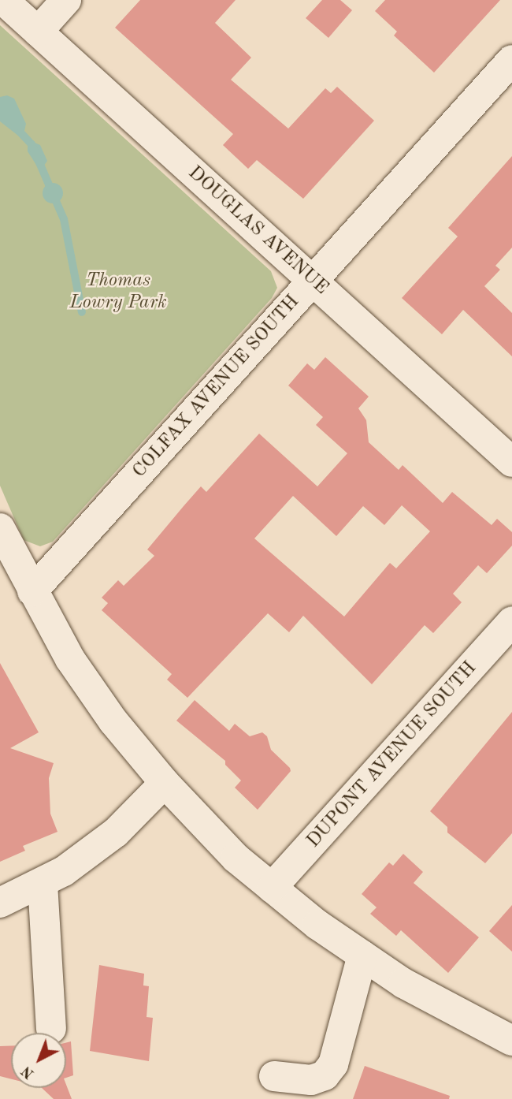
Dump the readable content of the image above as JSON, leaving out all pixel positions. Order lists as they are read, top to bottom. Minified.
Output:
{"streets":{"street":["DOUGLAS AVENUE","COLFAX AVENUE SOUTH","DUPONT AVENUE SOUTH"]},"crossings":[["DOUGLAS AVENUE","COLFAX AVENUE SOUTH"]],"parks":["Thomas Lowry Park"],"north":"bottom left"}
